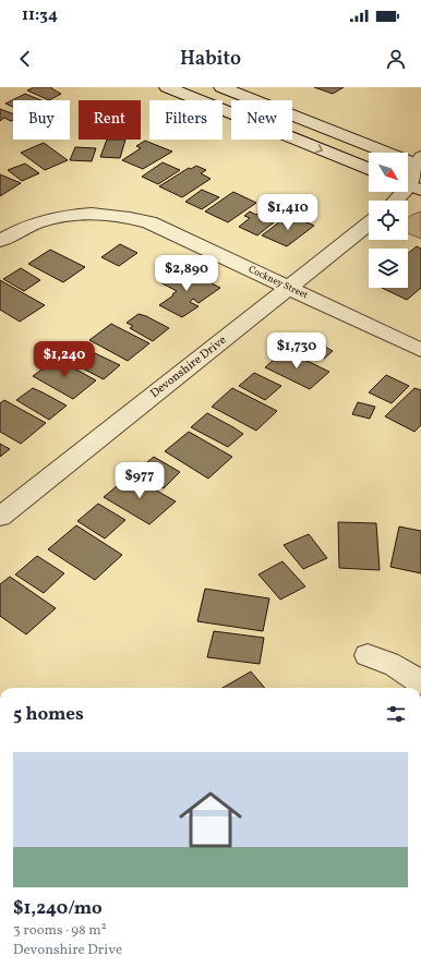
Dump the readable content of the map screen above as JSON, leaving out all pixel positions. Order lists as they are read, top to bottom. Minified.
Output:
{"streets":{"street":["Cockney Street","Devonshire Drive"]},"crossings":[["Cockney Street","Devonshire Drive"]],"north":"bottom right","page":{"status":"11:34","header":"Habito","chip":["Buy","Rent","Filters","New"],"price":["$1,410","$2,890","$1,730","$1,240","$977"],"heading":"5 homes","list":[{"name":"$1,240/mo","note":"3 rooms · 98 m² · Devonshire Drive"}]}}
